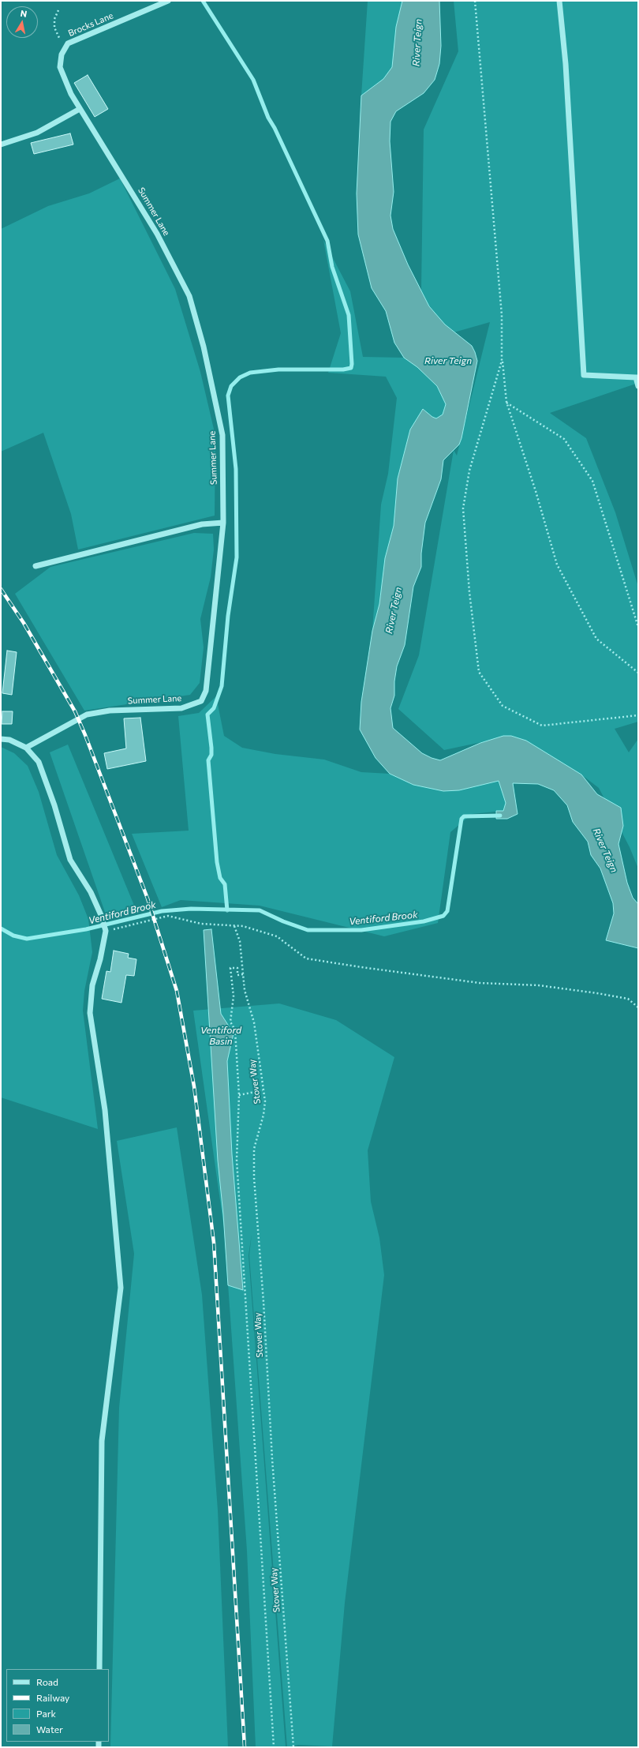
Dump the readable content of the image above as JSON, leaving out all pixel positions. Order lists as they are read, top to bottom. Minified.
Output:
{"streets":{"street":["Brocks Lane","Summer Lane"],"path":["Stover Way"]},"crossings":[["Brocks Lane","Summer Lane"]],"water":["River Teign","Ventiford Brook","Ventiford Basin"],"legend":["Road","Railway","Park","Water"],"north":"top"}
